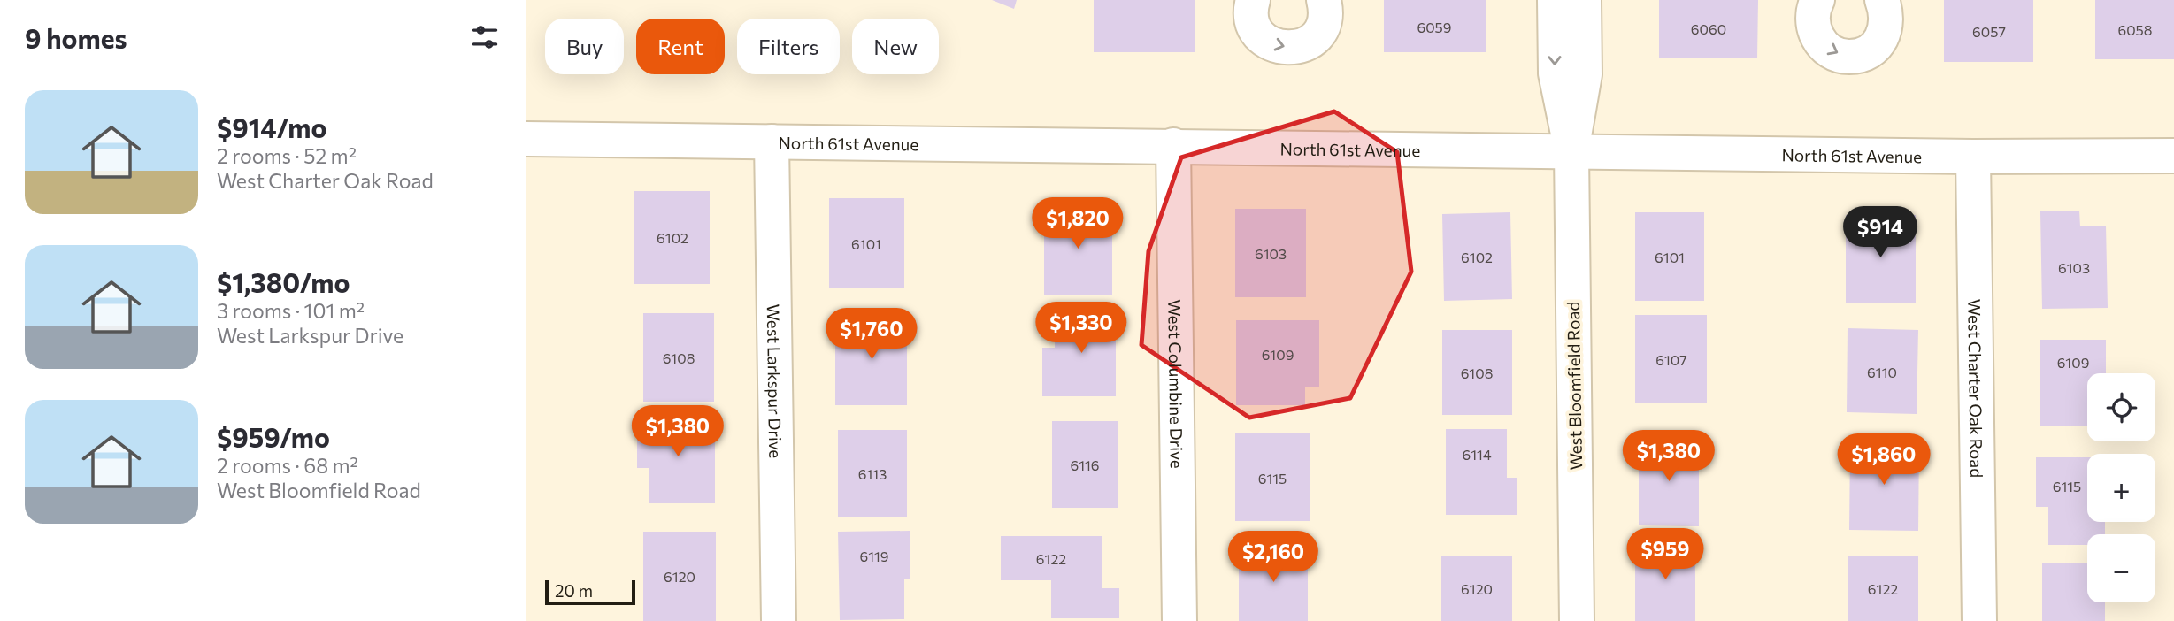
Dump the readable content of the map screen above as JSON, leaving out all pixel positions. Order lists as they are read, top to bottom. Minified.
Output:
{"streets":{"street":["North 61st Avenue","West Larkspur Drive","West Columbine Drive","West Bloomfield Road","West Charter Oak Road"]},"crossings":[["North 61st Avenue","West Larkspur Drive"],["North 61st Avenue","West Columbine Drive"],["North 61st Avenue","West Bloomfield Road"],["North 61st Avenue","West Charter Oak Road"]],"house_numbers":["6059","6060","6058","6057","6102","6101","6103","6102","6101","6103","6109","6108","6107","6109","6110","6108","6114","6116","6113","6115","6115","6119","6122","6120","6120","6122"],"scale_bar":"20 m","page":{"heading":"9 homes","chip":["Buy","Rent","Filters","New"],"list":[{"name":"$914/mo","note":"2 rooms · 52 m² · West Charter Oak Road"},{"name":"$1,380/mo","note":"3 rooms · 101 m² · West Larkspur Drive"},{"name":"$959/mo","note":"2 rooms · 68 m² · West Bloomfield Road"}],"price":["$1,820","$914","$1,330","$1,760","$1,380","$1,380","$1,860","$959","$2,160"],"map_buttons":["+","−"],"scale":"20 m"}}
